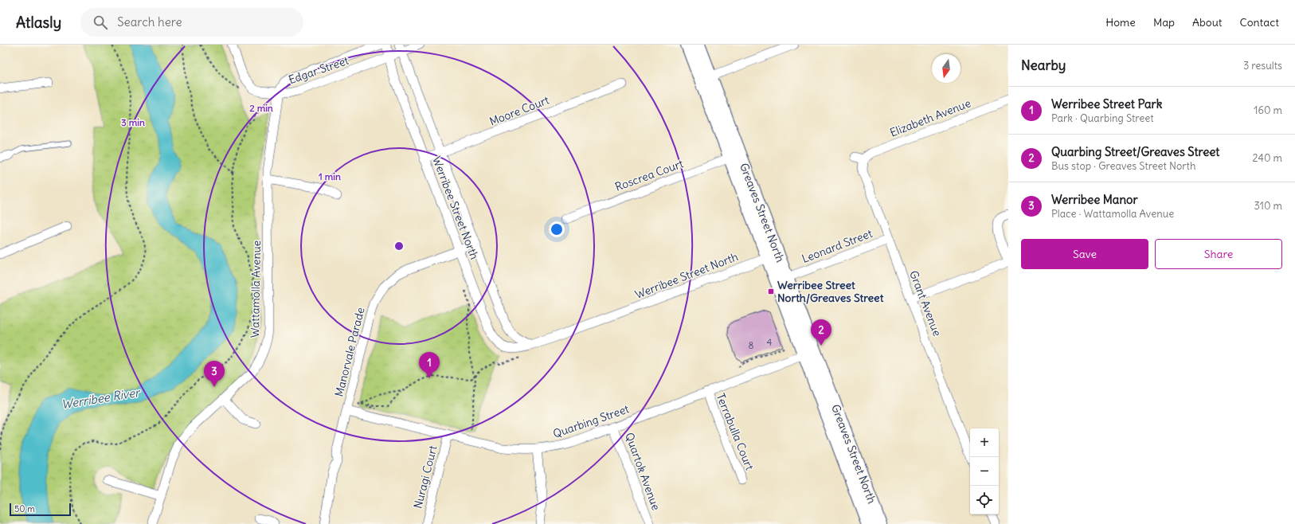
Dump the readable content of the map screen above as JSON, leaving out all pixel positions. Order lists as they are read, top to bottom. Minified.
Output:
{"streets":{"street":["Edgar Street","Moore Court","Elizabeth Avenue","Roscrea Court","Werribee Street North","Greaves Street North","Leonard Street","Wattamolla Avenue","Grant Avenue","Manorvale Parade","Quarbing Street","Terrabulla Court","Quartok Avenue","Nuragi Court"]},"crossings":[["Edgar Street","Werribee Street North"],["Edgar Street","Wattamolla Avenue"],["Moore Court","Werribee Street North"],["Elizabeth Avenue","Grant Avenue"],["Roscrea Court","Greaves Street North"],["Werribee Street North","Greaves Street North"],["Werribee Street North","Manorvale Parade"],["Greaves Street North","Leonard Street"],["Greaves Street North","Quarbing Street"],["Leonard Street","Grant Avenue"],["Manorvale Parade","Quarbing Street"],["Quarbing Street","Terrabulla Court"],["Quarbing Street","Quartok Avenue"],["Quarbing Street","Nuragi Court"]],"water":["Werribee River"],"places":{"transit":["Werribee Street North/Greaves Street"]},"house_numbers":["4","8"],"scale_bar":"50 m","north":"bottom","page":{"header":"Atlasly","search":"Search here","nav":["Home","Map","About","Contact"],"heading":["Nearby","3 results"],"list":[{"mark":"1","name":"Werribee Street Park","note":"Park · Quarbing Street","value":"160 m"},{"mark":"2","name":"Quarbing Street/Greaves Street","note":"Bus stop · Greaves Street North","value":"240 m"},{"mark":"3","name":"Werribee Manor","note":"Place · Wattamolla Avenue","value":"310 m"}],"buttons":["Save","Share"],"pins":["2","1","3"],"map_buttons":["+","−"],"scale":"50 m"},"rings":["2 min","3 min","1 min"]}
